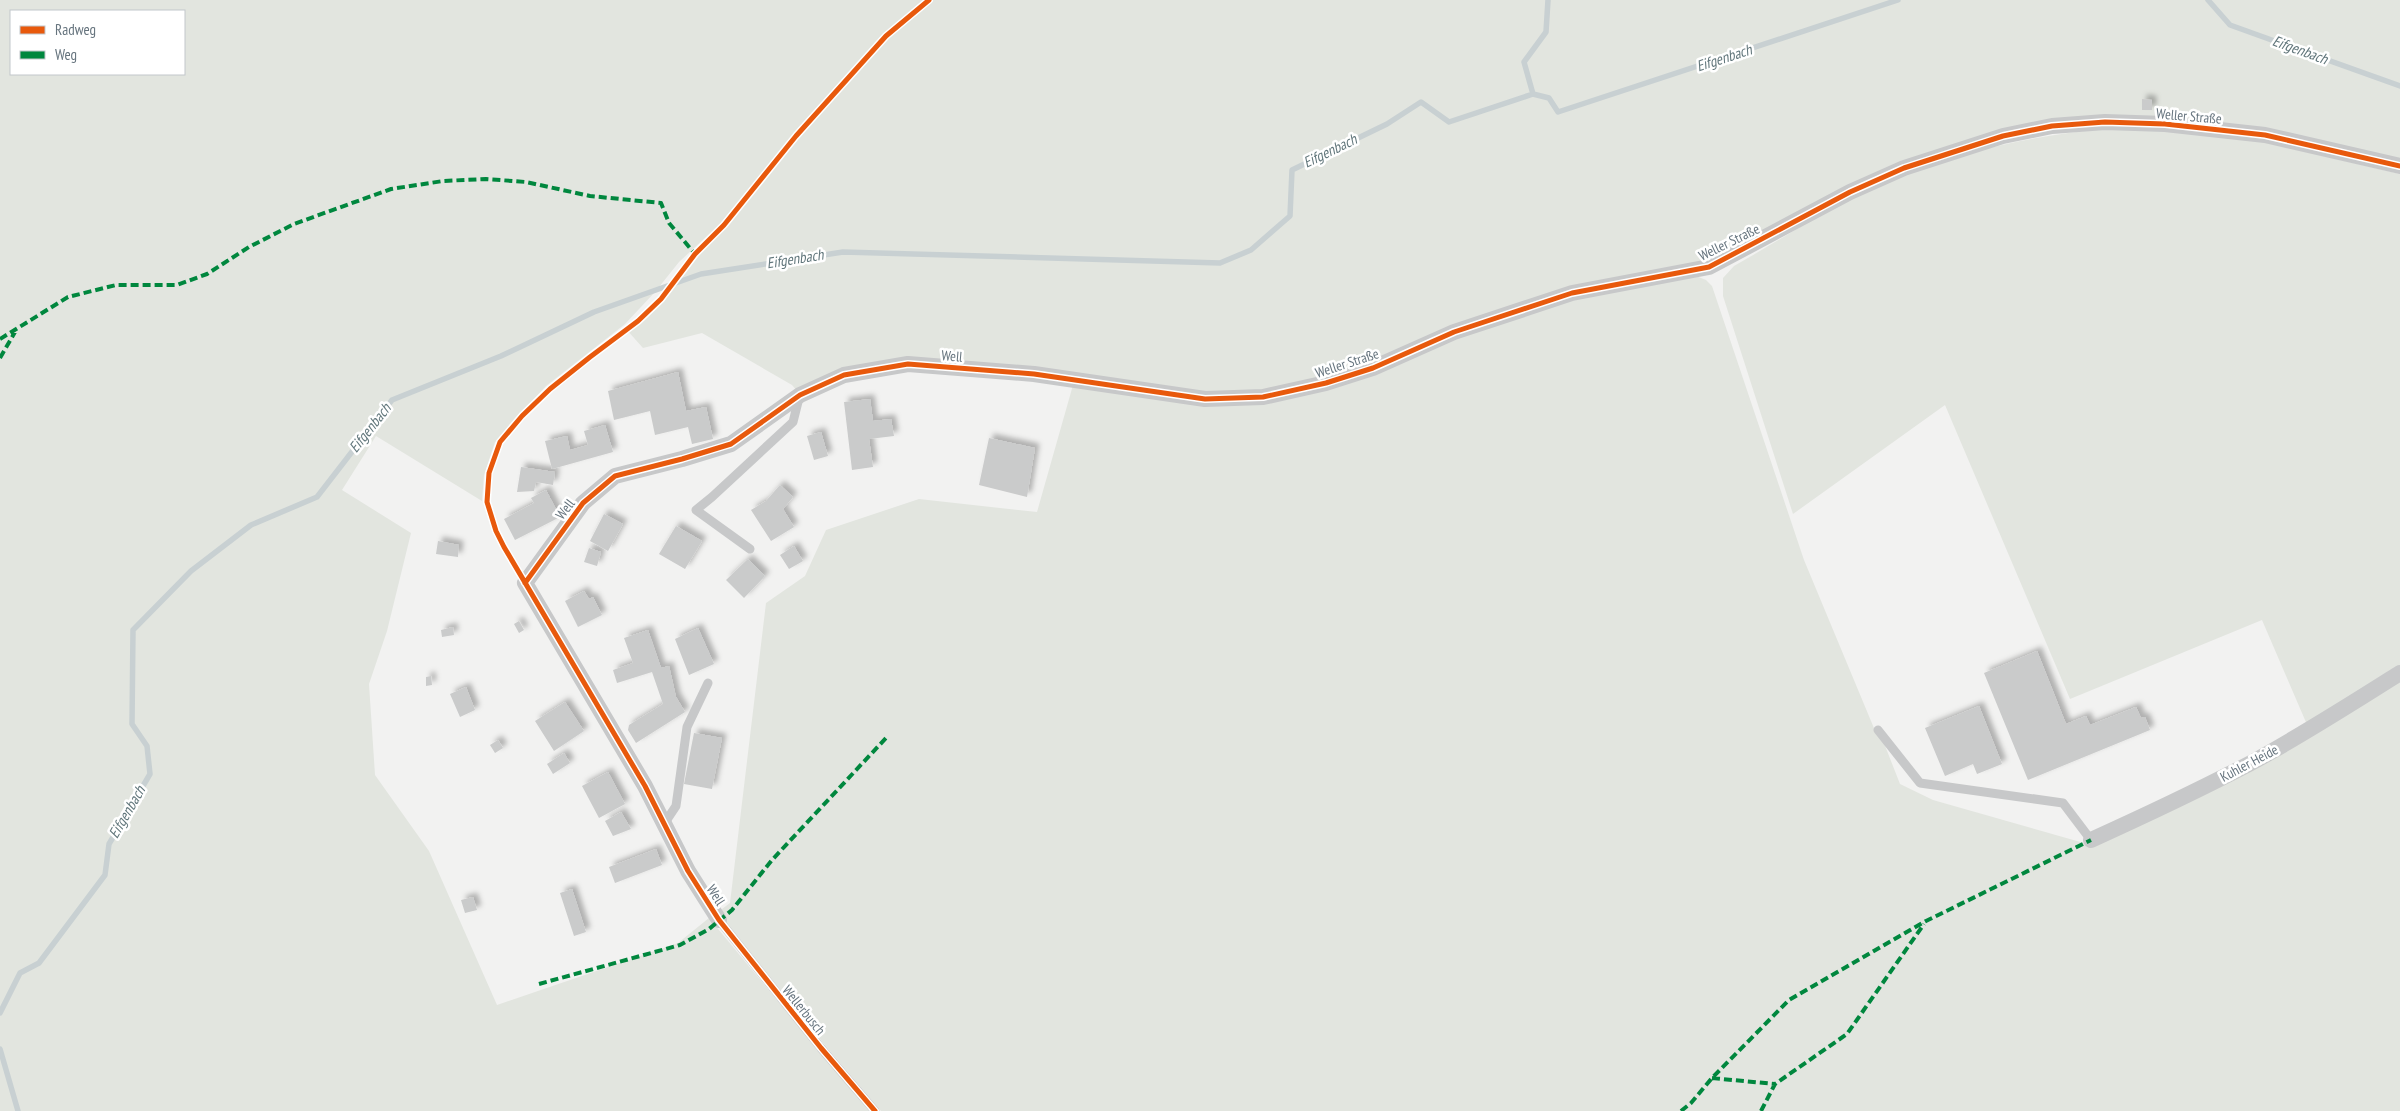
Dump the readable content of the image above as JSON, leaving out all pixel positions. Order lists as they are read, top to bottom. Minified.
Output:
{"streets":{"street":["Weller Straße","Well","Kuhler Heide"],"lane":["Wellerbusch"]},"crossings":[["Weller Straße","Well"],["Well","Wellerbusch"]],"water":["Eifgenbach"],"legend":["Radweg","Weg"]}
